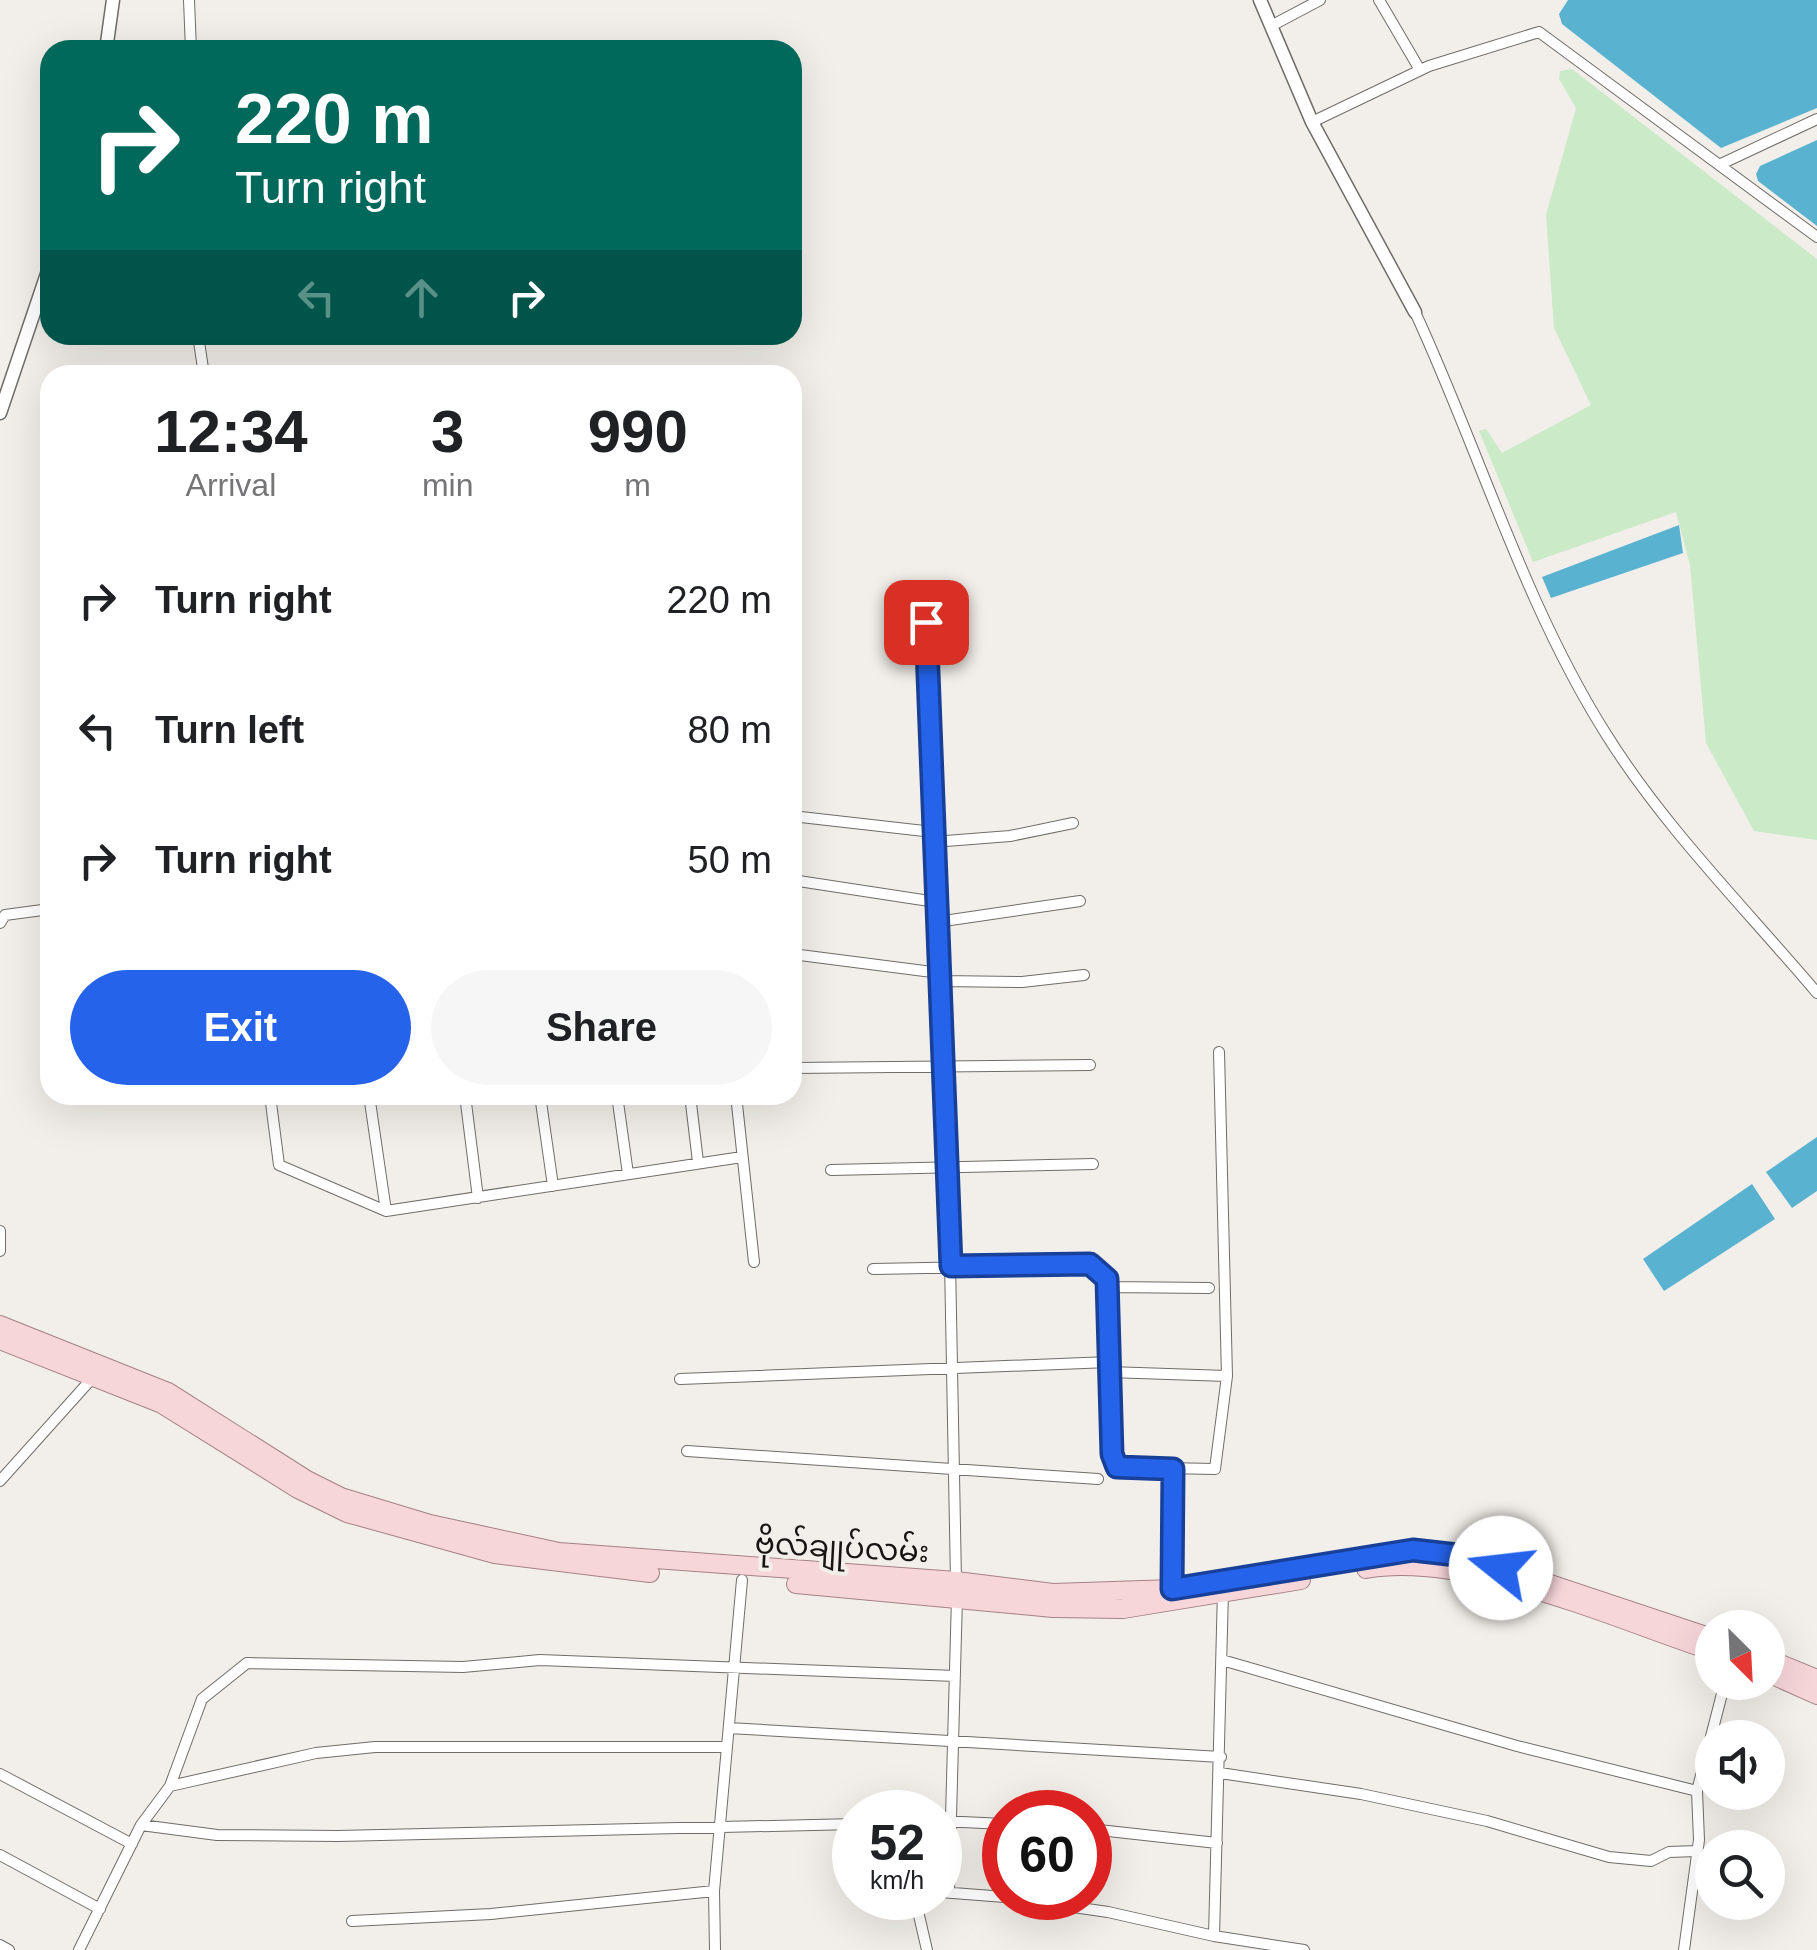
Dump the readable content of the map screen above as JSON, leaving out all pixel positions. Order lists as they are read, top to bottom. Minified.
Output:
{"streets":{"main road":["ဗိုလ်ချုပ်လမ်း"]},"north":"bottom right","page":{"turn":["220 m","Turn right"],"eta":["12:34","Arrival","3","min","990","m"],"list":[{"name":"Turn right","value":"220 m"},{"name":"Turn left","value":"80 m"},{"name":"Turn right","value":"50 m"}],"buttons":["Exit","Share"],"speed":"52 km/h","limit":"60"}}
